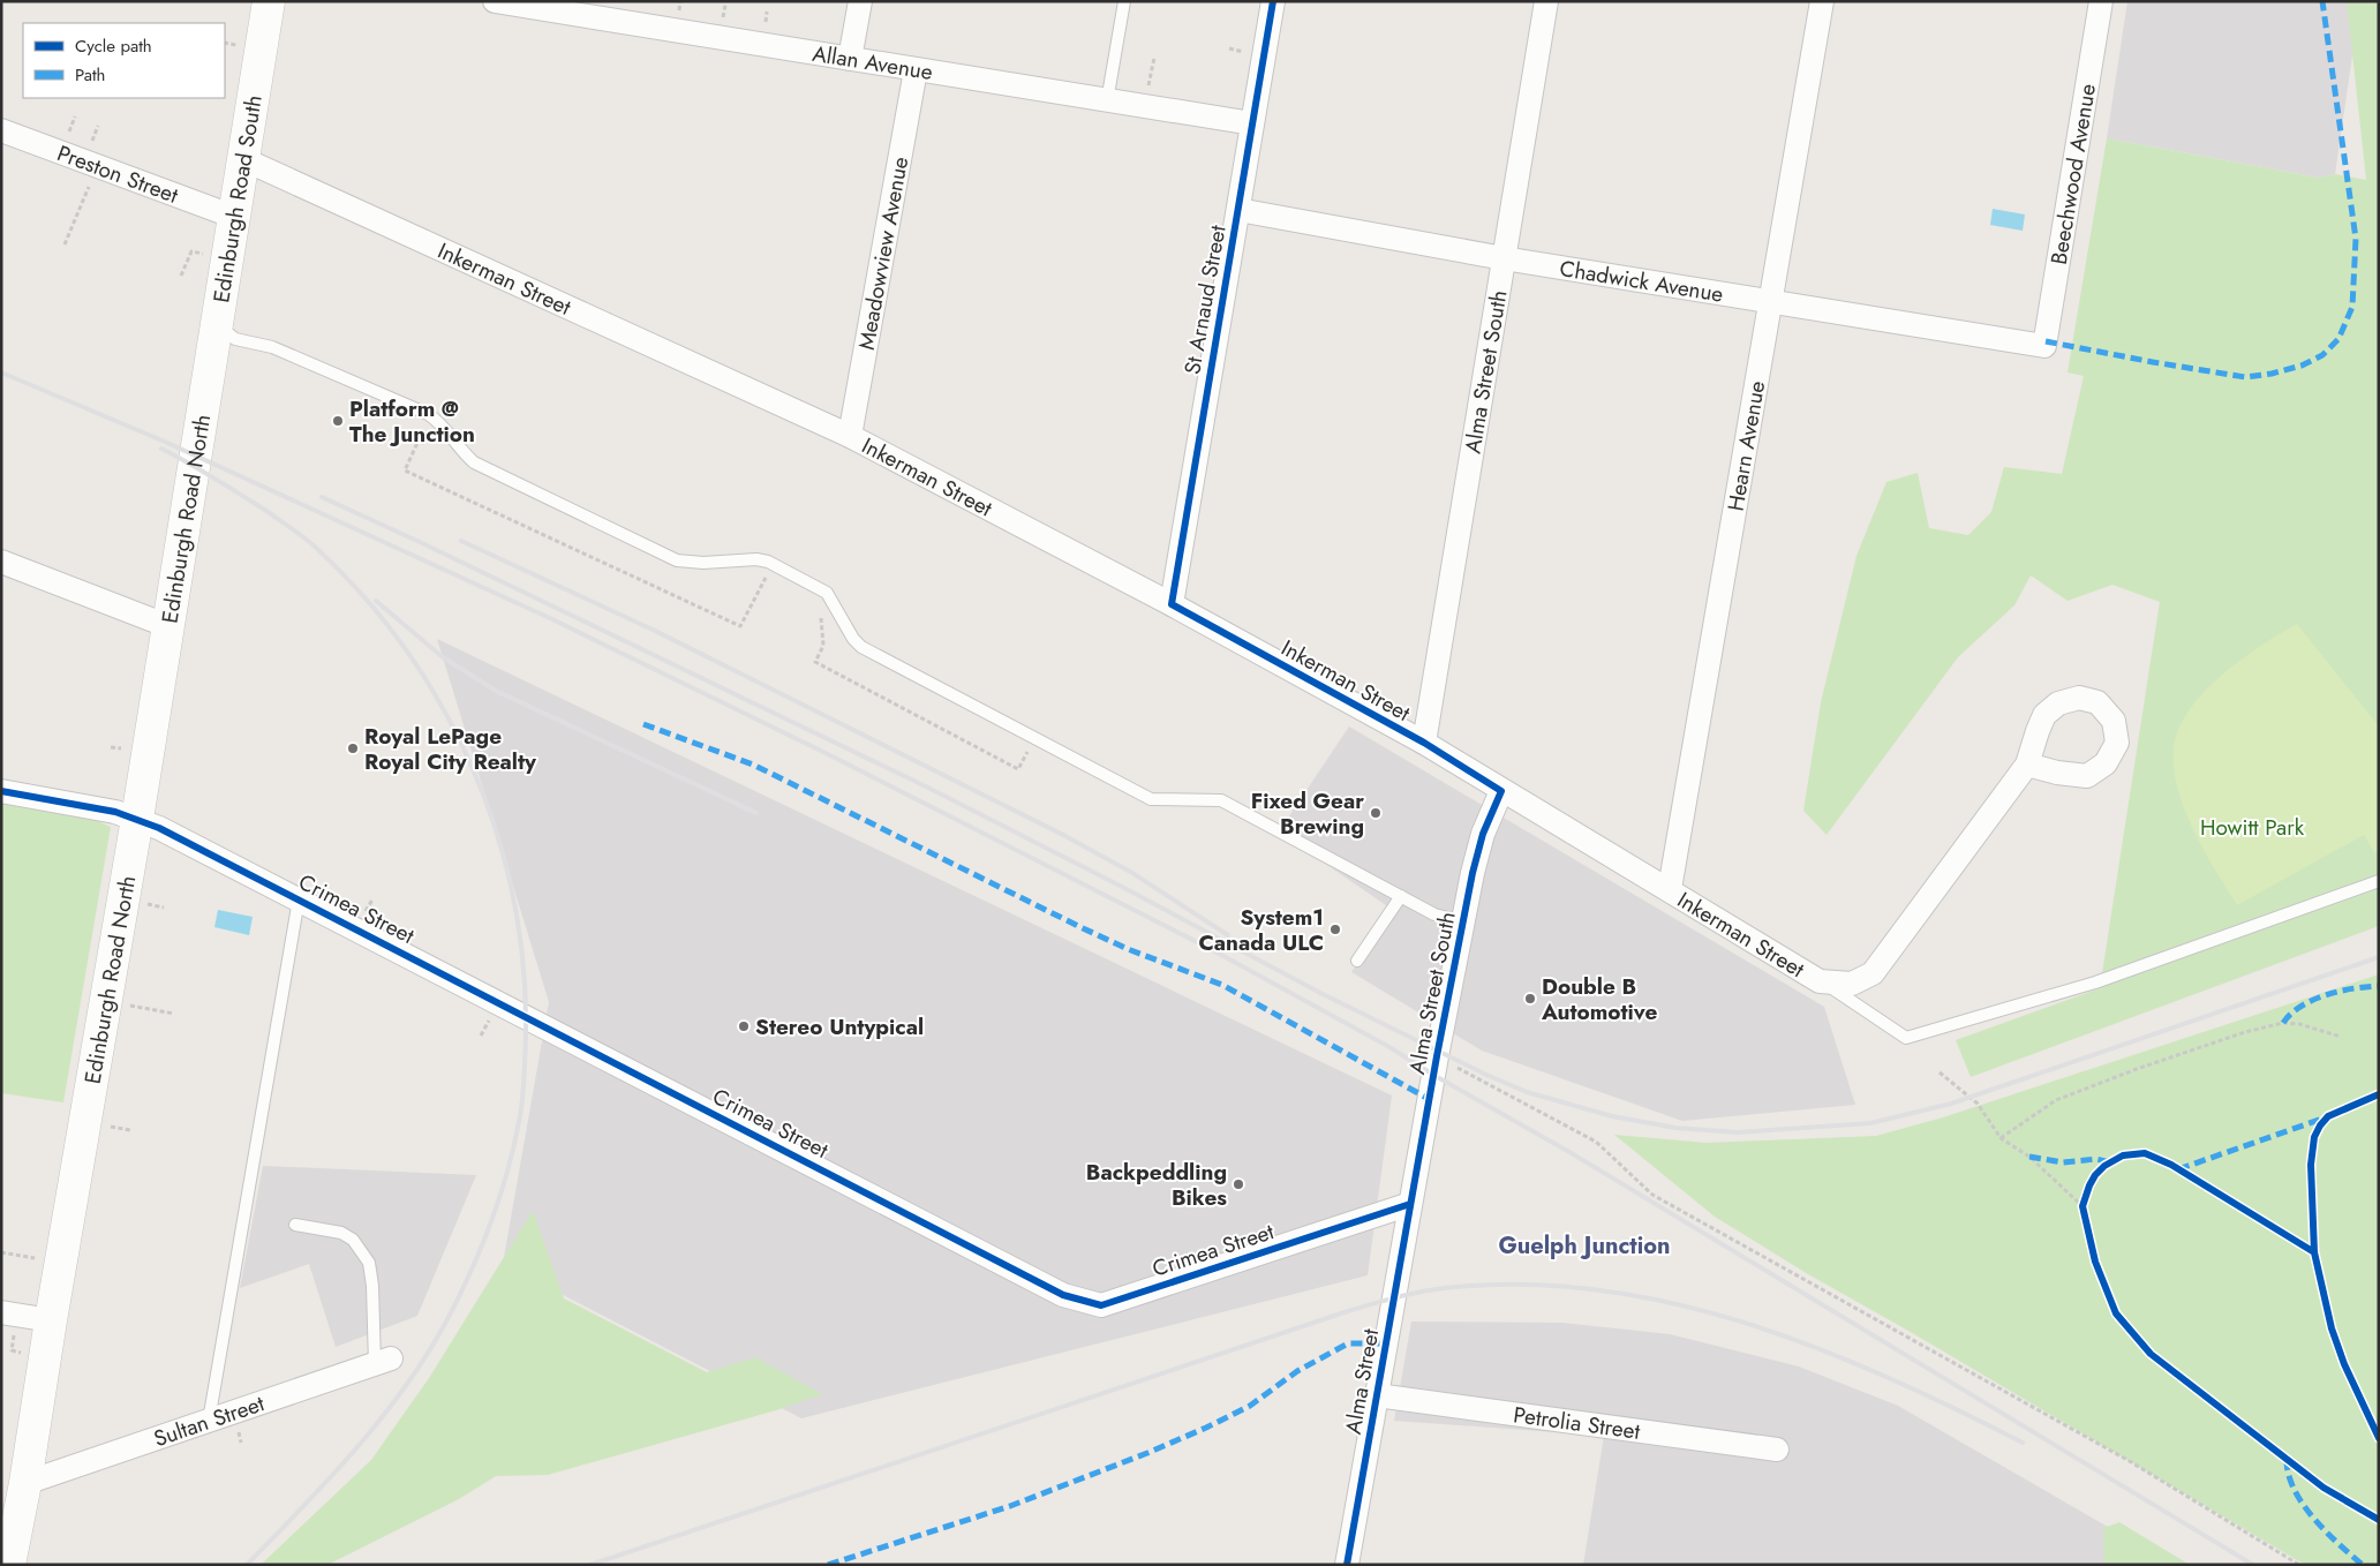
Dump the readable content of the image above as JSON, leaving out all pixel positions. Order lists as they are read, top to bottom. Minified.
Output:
{"streets":{"main road":["Edinburgh Road South","Edinburgh Road North"],"street":["Allan Avenue","Preston Street","Beechwood Avenue","Meadowview Avenue","Inkerman Street","Chadwick Avenue","St Arnaud Street","Alma Street South","Hearn Avenue","Crimea Street","Alma Street","Sultan Street","Petrolia Street"]},"crossings":[["Allan Avenue","Meadowview Avenue"],["Allan Avenue","St Arnaud Street"],["Preston Street","Edinburgh Road South"],["Beechwood Avenue","Chadwick Avenue"],["Edinburgh Road South","Inkerman Street"],["Edinburgh Road South","Edinburgh Road North"],["Meadowview Avenue","Inkerman Street"],["Inkerman Street","St Arnaud Street"],["Inkerman Street","Alma Street South"],["Inkerman Street","Hearn Avenue"],["Chadwick Avenue","St Arnaud Street"],["Chadwick Avenue","Alma Street South"],["Chadwick Avenue","Hearn Avenue"],["Alma Street South","Crimea Street"],["Alma Street South","Alma Street"],["Edinburgh Road North","Crimea Street"],["Edinburgh Road North","Sultan Street"],["Crimea Street","Alma Street"],["Alma Street","Petrolia Street"]],"districts":["Guelph Junction"],"parks":["Howitt Park"],"places":["Platform @ The Junction","Royal LePage Royal City Realty","Fixed Gear Brewing","System1 Canada ULC","Double B Automotive","Stereo Untypical","Backpeddling Bikes"],"legend":["Cycle path","Path"]}
